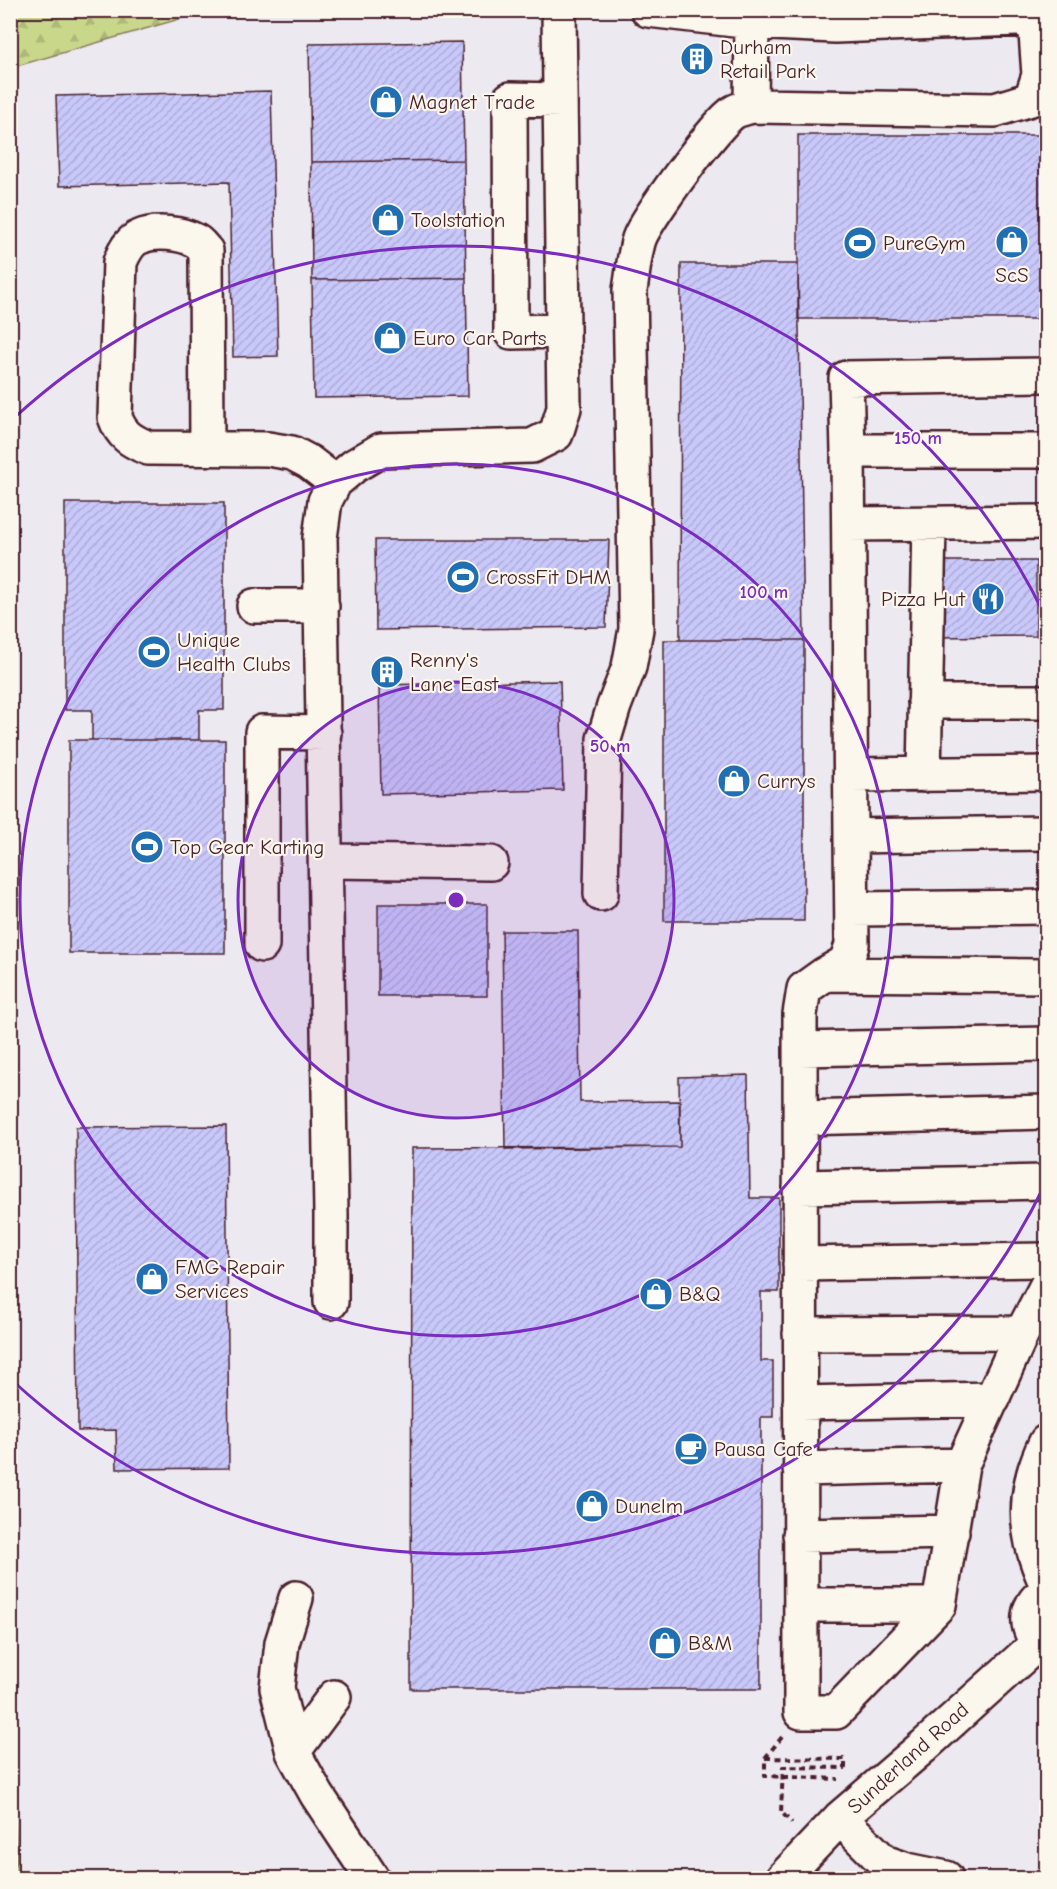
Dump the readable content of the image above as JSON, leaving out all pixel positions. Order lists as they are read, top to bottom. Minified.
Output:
{"streets":{"street":["Sunderland Road"]},"places":{"building":["Durham Retail Park","Renny's Lane East"],"shop":["Magnet Trade","Toolstation","ScS","Euro Car Parts","Currys","FMG Repair Services","B&Q","Dunelm","B&M"],"sports":["PureGym","CrossFit DHM","Unique Health Clubs","Top Gear Karting"],"restaurant":["Pizza Hut"],"cafe":["Pausa Cafe"]},"rings":["150 m","100 m","50 m"]}
